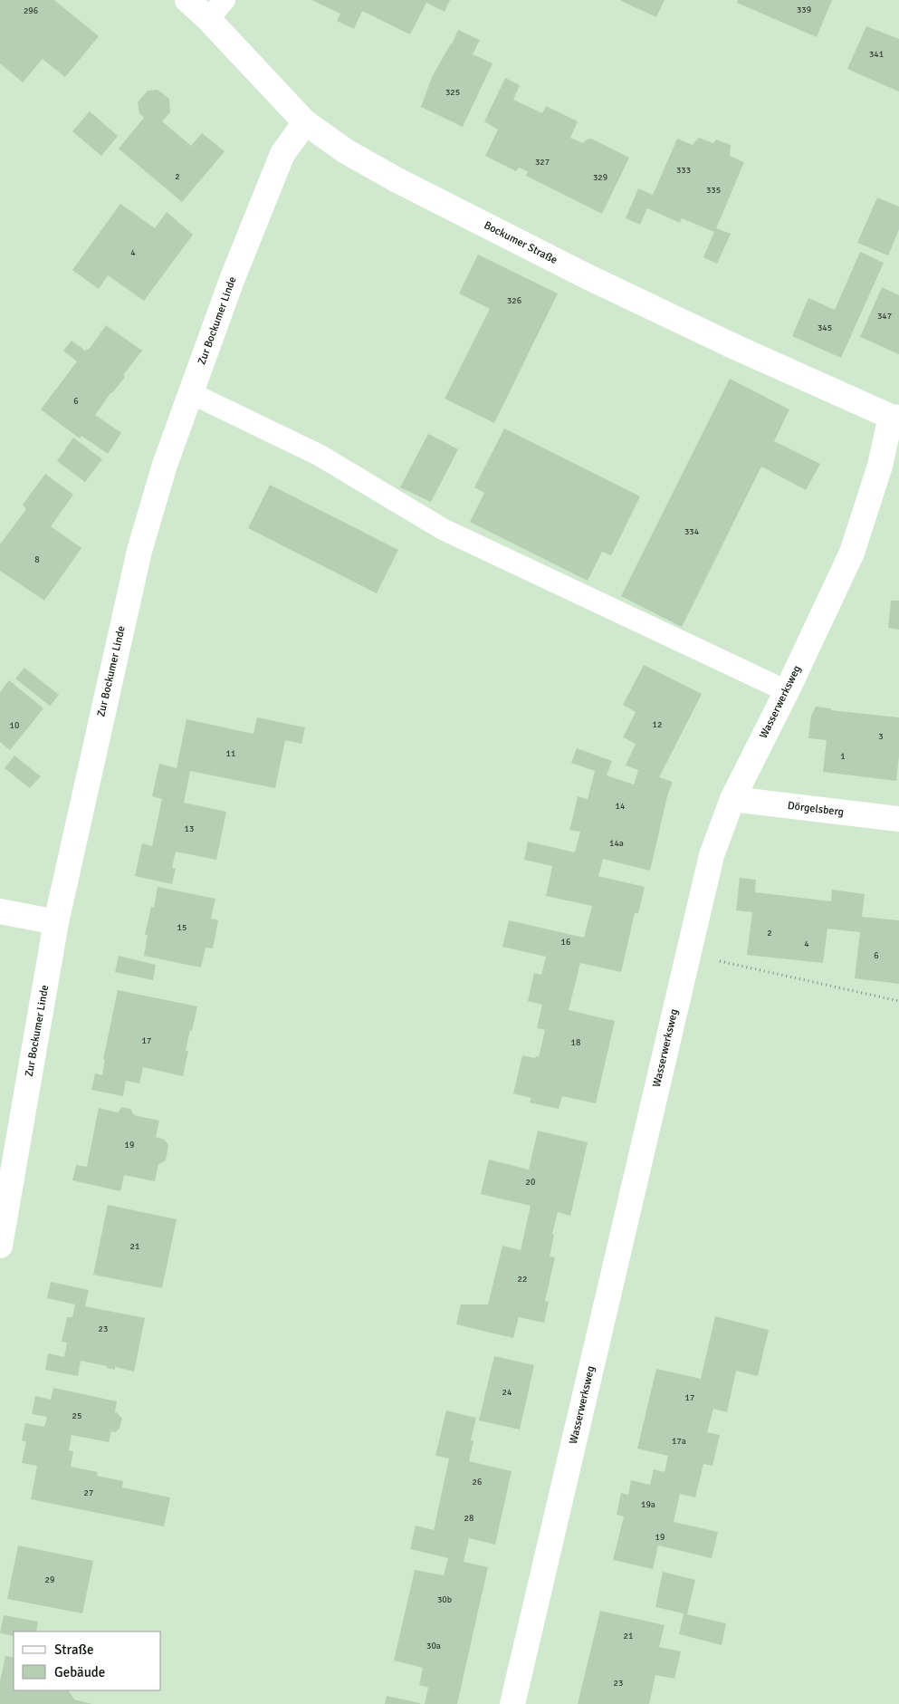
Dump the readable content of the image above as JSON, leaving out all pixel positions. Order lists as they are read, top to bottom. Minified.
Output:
{"streets":{"street":["Bockumer Straße","Zur Bockumer Linde","Wasserwerksweg","Dörgelsberg"]},"crossings":[["Bockumer Straße","Zur Bockumer Linde"],["Bockumer Straße","Wasserwerksweg"],["Wasserwerksweg","Dörgelsberg"]],"house_numbers":["339","296","341","325","327","333","2","329","335","4","326","347","345","6","334","8","12","10","3","11","1","14","13","14a","15","2","16","4","6","17","18","19","20","21","22","23","24","17","25","17a","26","27","19a","28","19","29","30b","21","30a","23"],"legend":["Straße","Gebäude"]}
